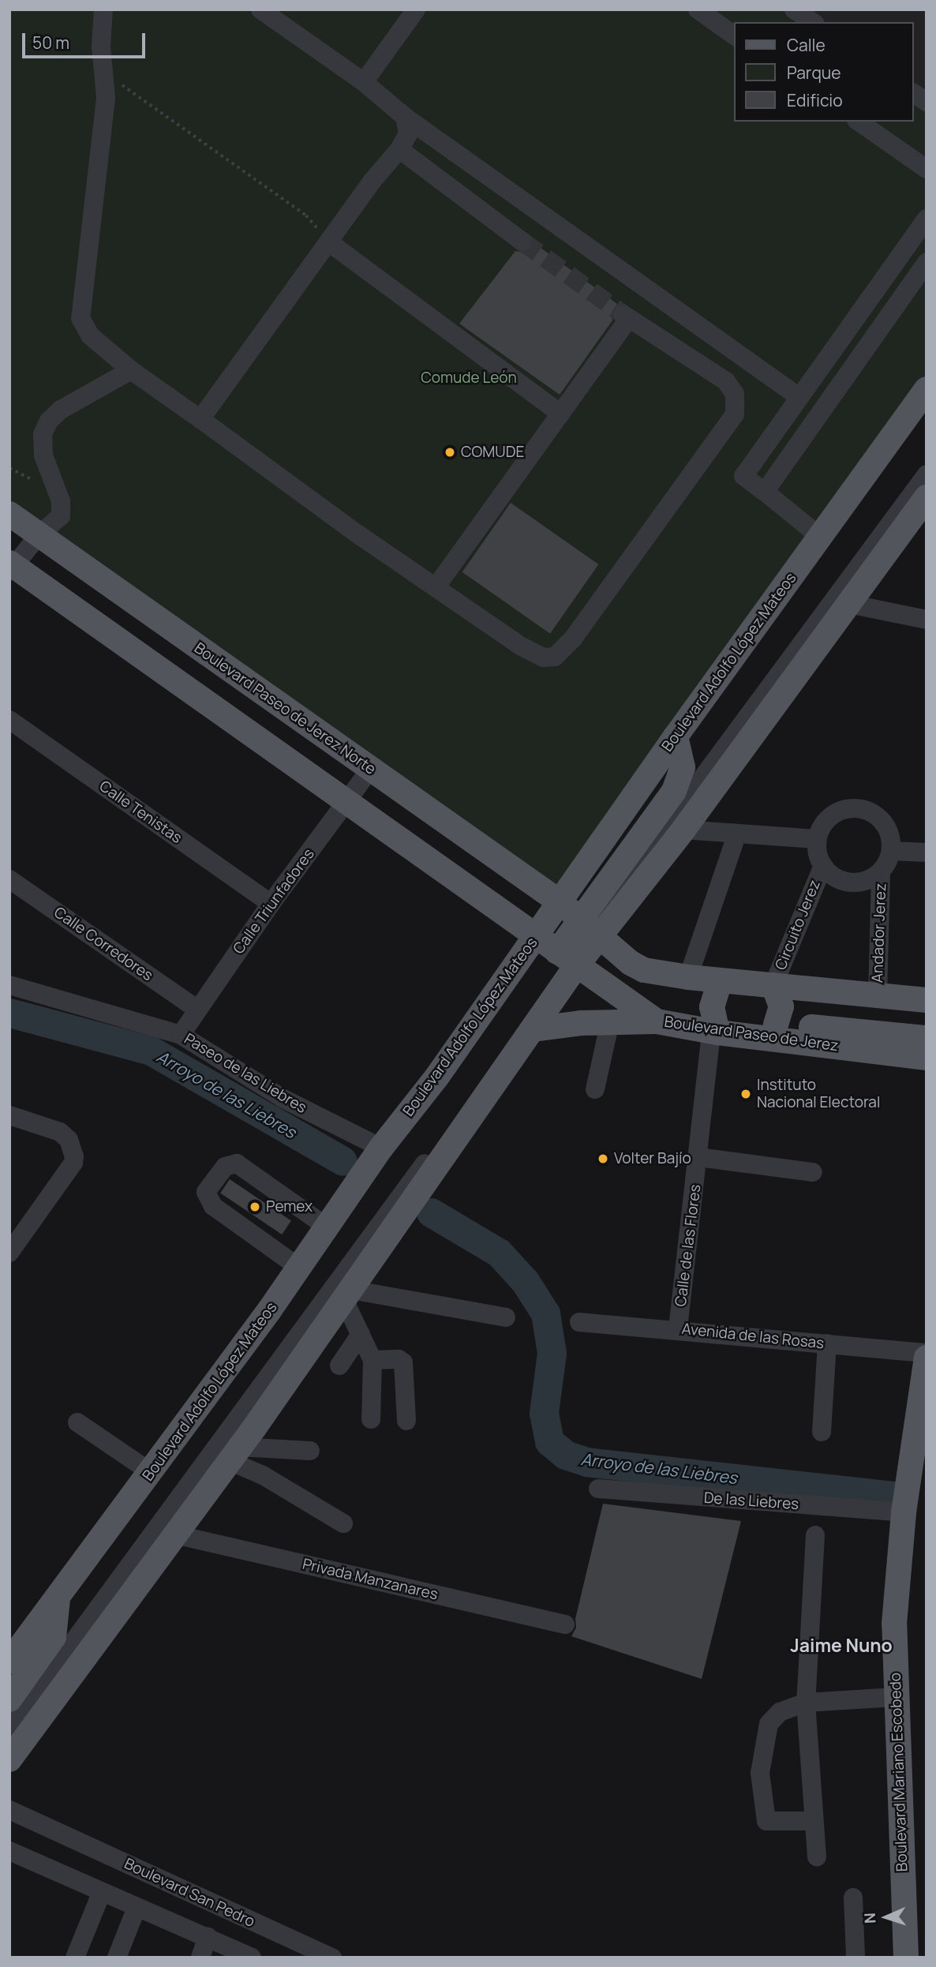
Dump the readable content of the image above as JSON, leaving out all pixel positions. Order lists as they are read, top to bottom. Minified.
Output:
{"streets":{"main road":["Boulevard Adolfo López Mateos","Boulevard Paseo de Jerez Norte","Boulevard Paseo de Jerez","Boulevard Mariano Escobedo"],"street":["Calle Tenistas","Calle Triunfadores","Circuito Jerez","Andador Jerez","Calle Corredores","Paseo de las Liebres","Calle de las Flores","Avenida de las Rosas","De las Liebres","Privada Manzanares","Boulevard San Pedro"]},"crossings":[["Boulevard Adolfo López Mateos","Boulevard Paseo de Jerez Norte"],["Boulevard Adolfo López Mateos","Boulevard Paseo de Jerez"],["Boulevard Adolfo López Mateos","Paseo de las Liebres"],["Boulevard Paseo de Jerez Norte","Calle Triunfadores"],["Calle Tenistas","Calle Triunfadores"],["Calle Triunfadores","Calle Corredores"],["Calle Triunfadores","Paseo de las Liebres"],["Circuito Jerez","Andador Jerez"],["Boulevard Paseo de Jerez","Calle de las Flores"],["Calle de las Flores","Avenida de las Rosas"],["Avenida de las Rosas","Boulevard Mariano Escobedo"],["De las Liebres","Boulevard Mariano Escobedo"]],"districts":["Jaime Nuno"],"water":["Arroyo de las Liebres"],"parks":["Comude León"],"places":["COMUDE","Instituto Nacional Electoral","Volter Bajío","Pemex"],"legend":["Calle","Parque","Edificio"],"scale_bar":"50 m","north":"left"}
